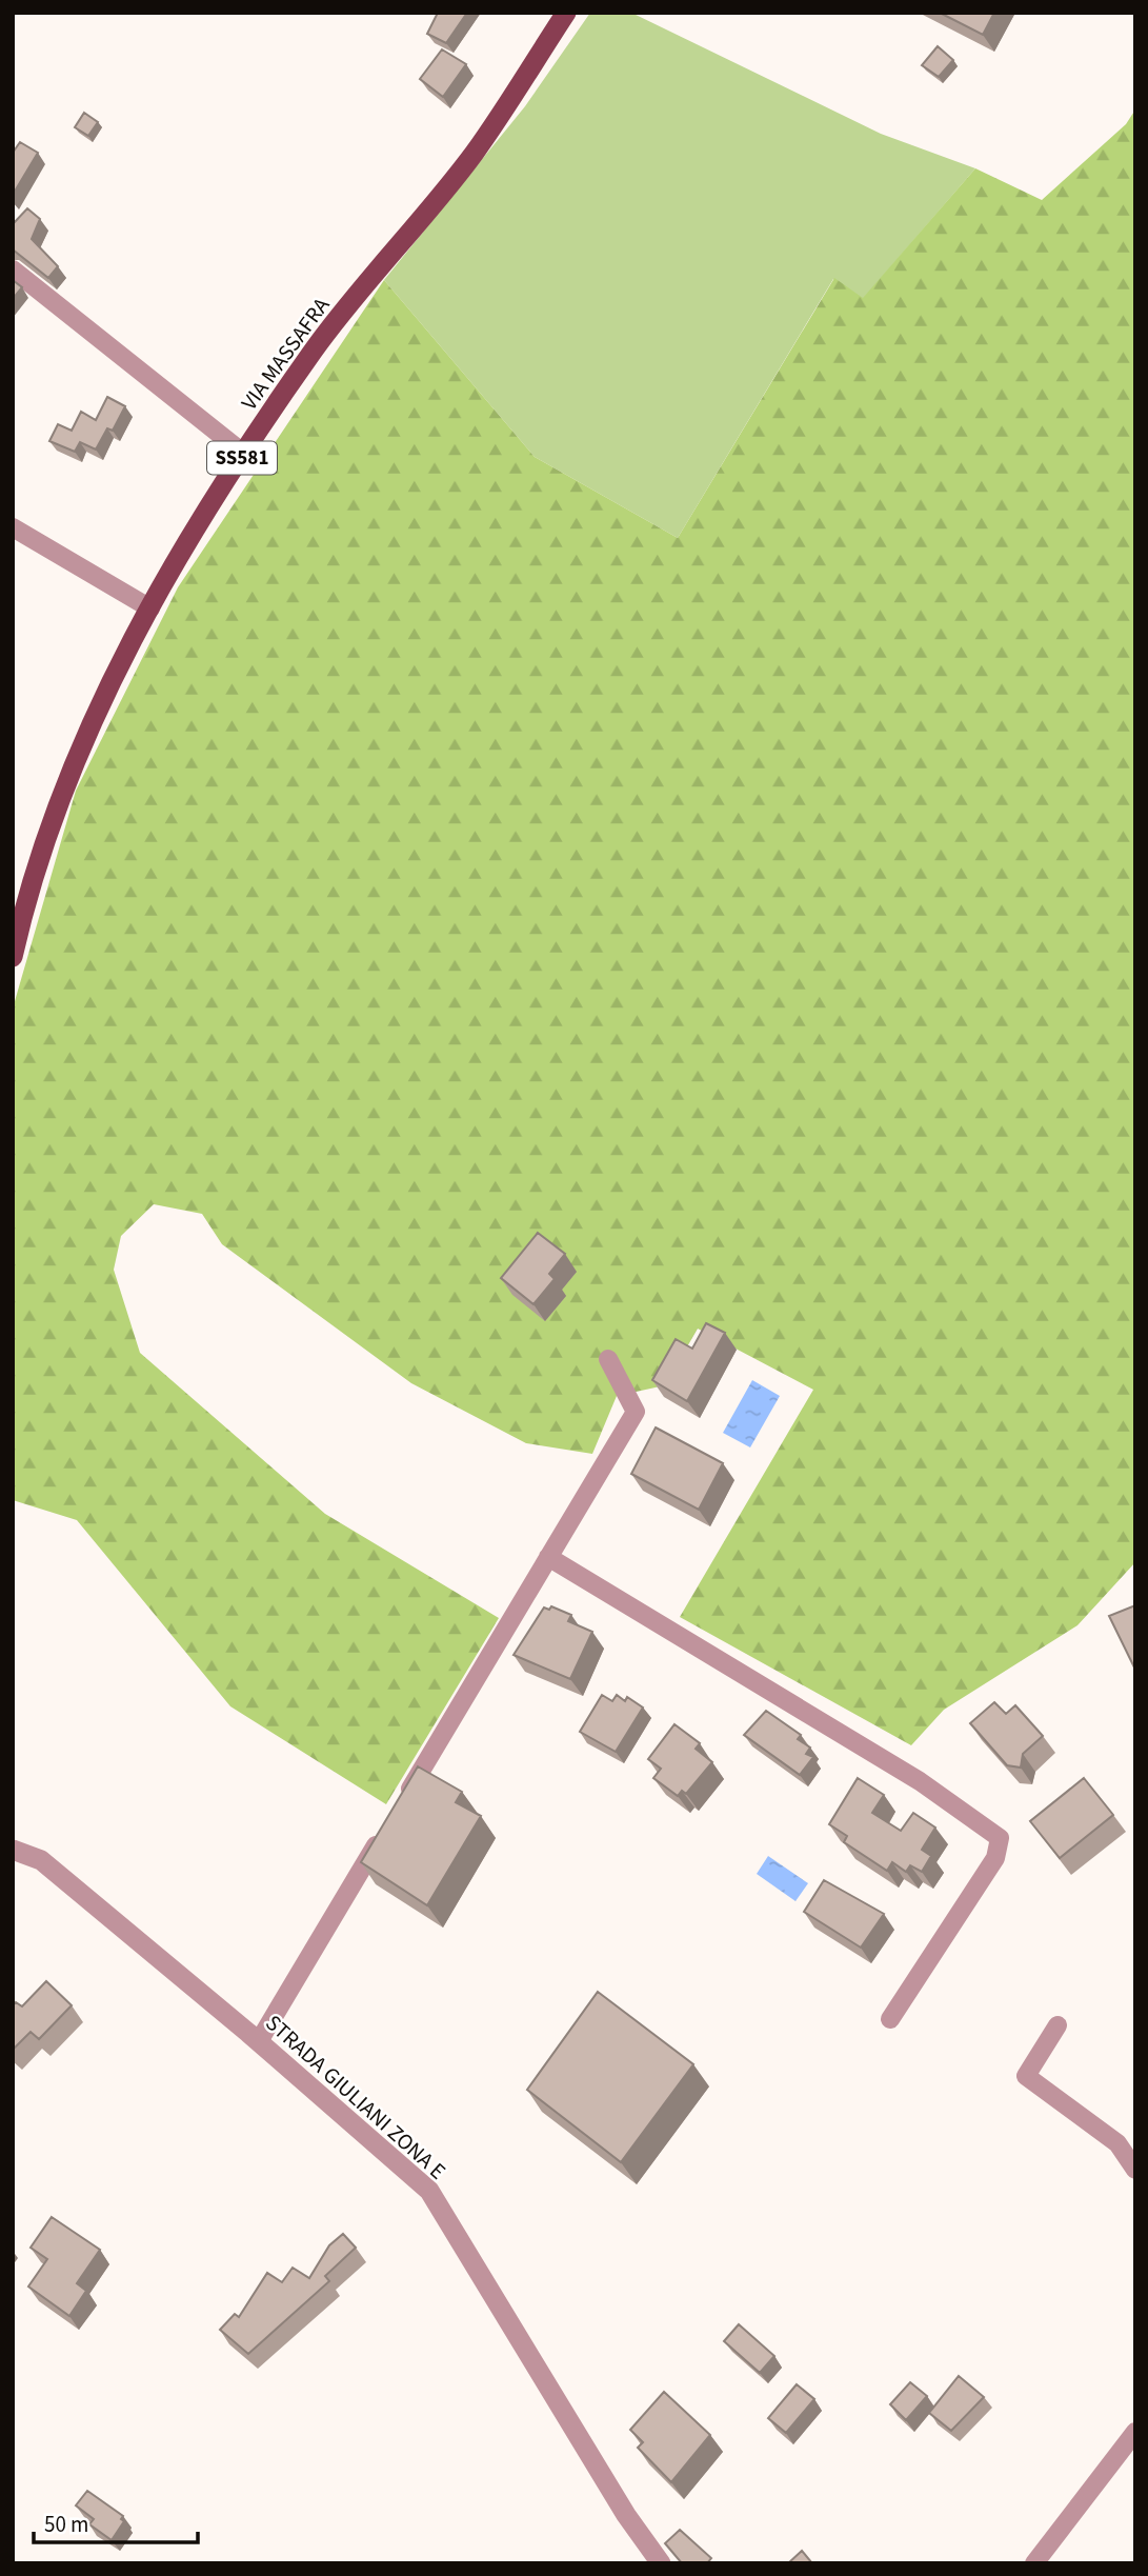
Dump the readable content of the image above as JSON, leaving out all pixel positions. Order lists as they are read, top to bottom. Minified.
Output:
{"streets":{"main road":["VIA MASSAFRA","SS581"],"street":["STRADA GIULIANI ZONA E"]},"scale_bar":"50 m"}
